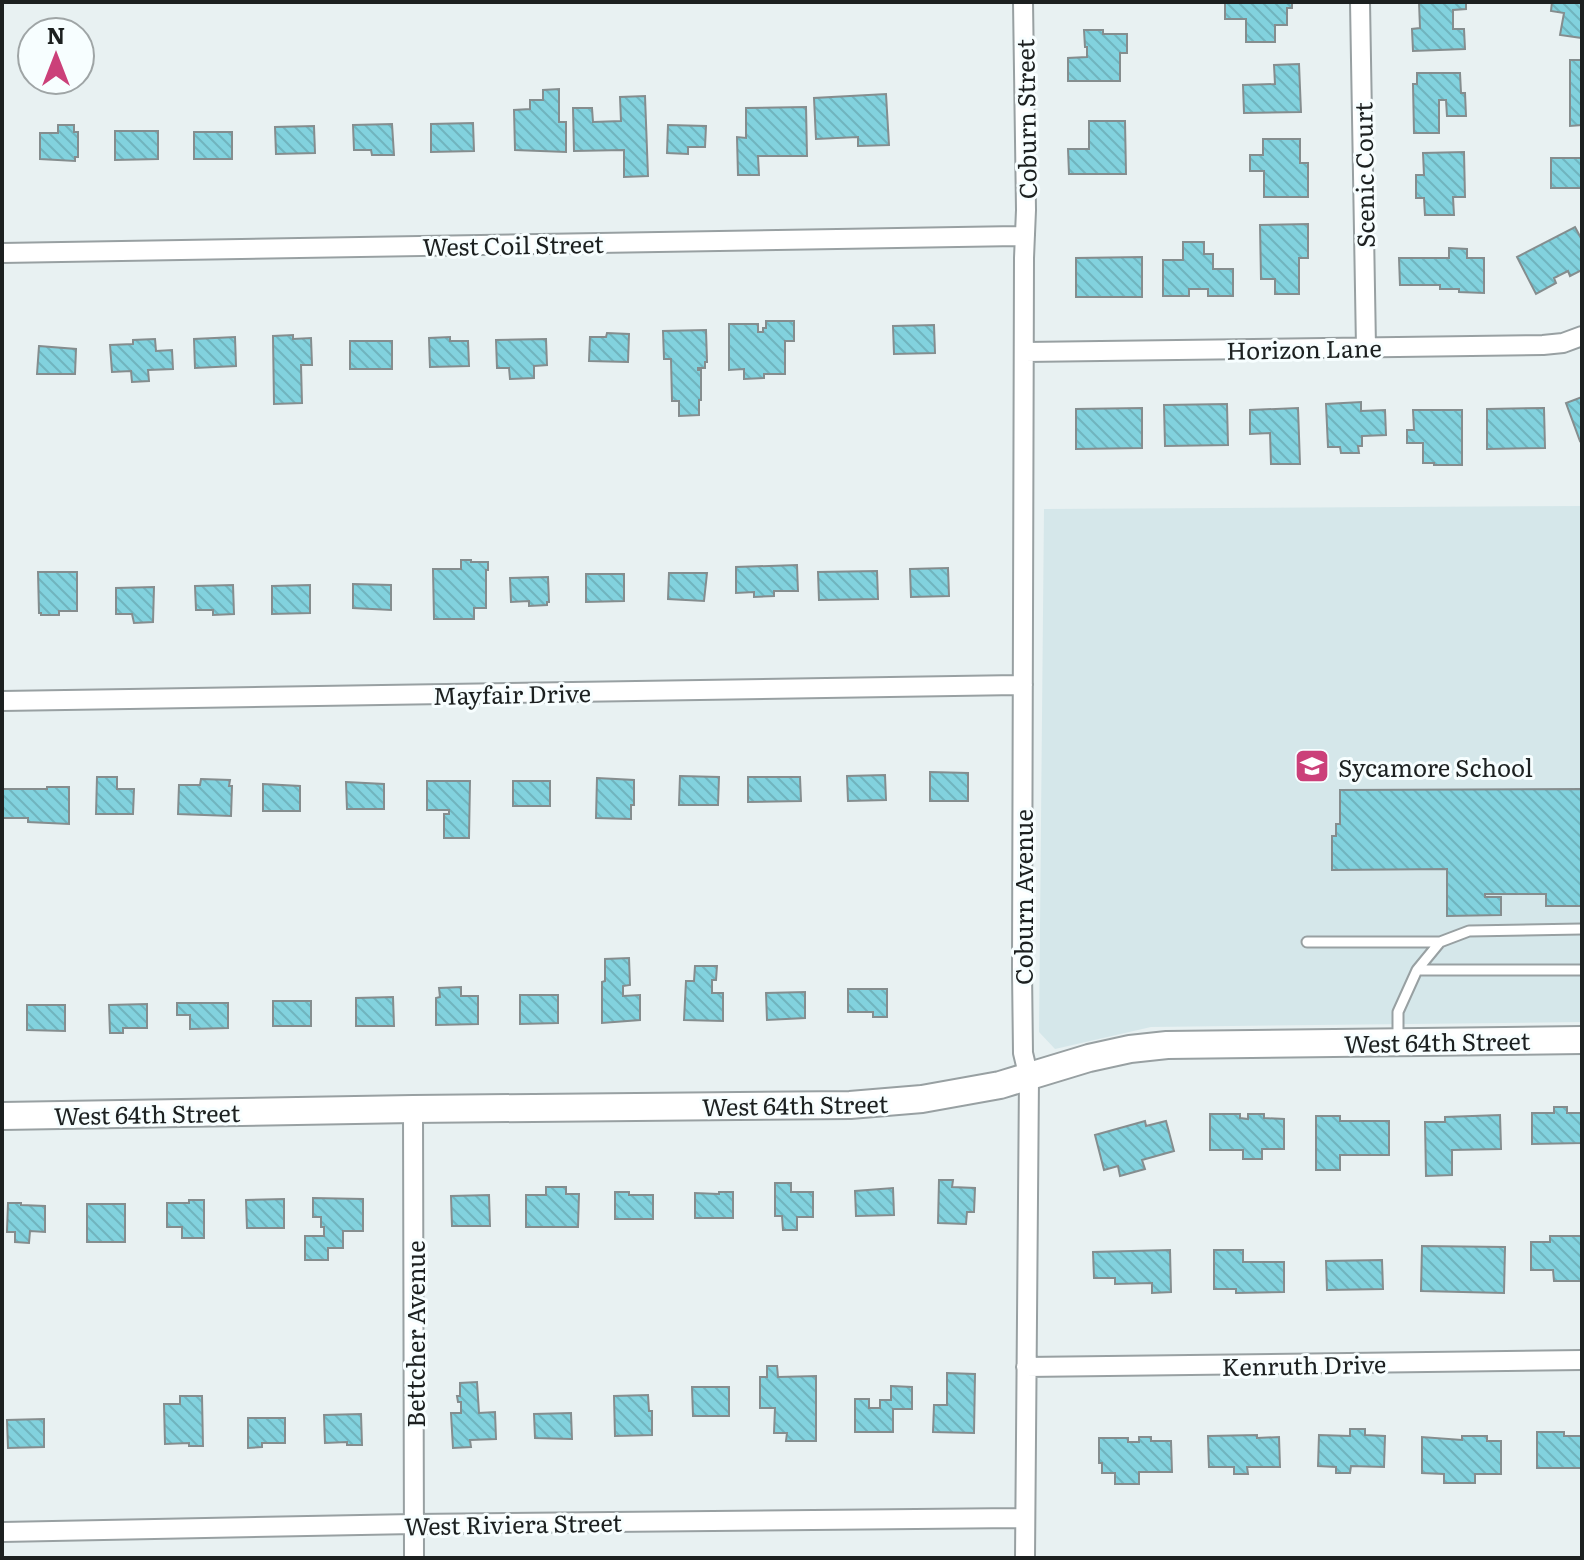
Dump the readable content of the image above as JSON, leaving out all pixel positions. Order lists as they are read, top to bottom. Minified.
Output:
{"streets":{"street":["Coburn Street","Scenic Court","West Coil Street","Horizon Lane","Mayfair Drive","Coburn Avenue","West 64th Street","Bettcher Avenue","Kenruth Drive","West Riviera Street"]},"crossings":[["Coburn Street","West Coil Street"],["Coburn Street","Coburn Avenue"],["Scenic Court","Horizon Lane"],["West Coil Street","Coburn Avenue"],["Horizon Lane","Coburn Avenue"],["Mayfair Drive","Coburn Avenue"],["Coburn Avenue","West 64th Street"],["Coburn Avenue","Kenruth Drive"],["Coburn Avenue","West Riviera Street"],["West 64th Street","Bettcher Avenue"],["Bettcher Avenue","West Riviera Street"]],"places":{"school or university":["Sycamore School"]},"north":"top"}
